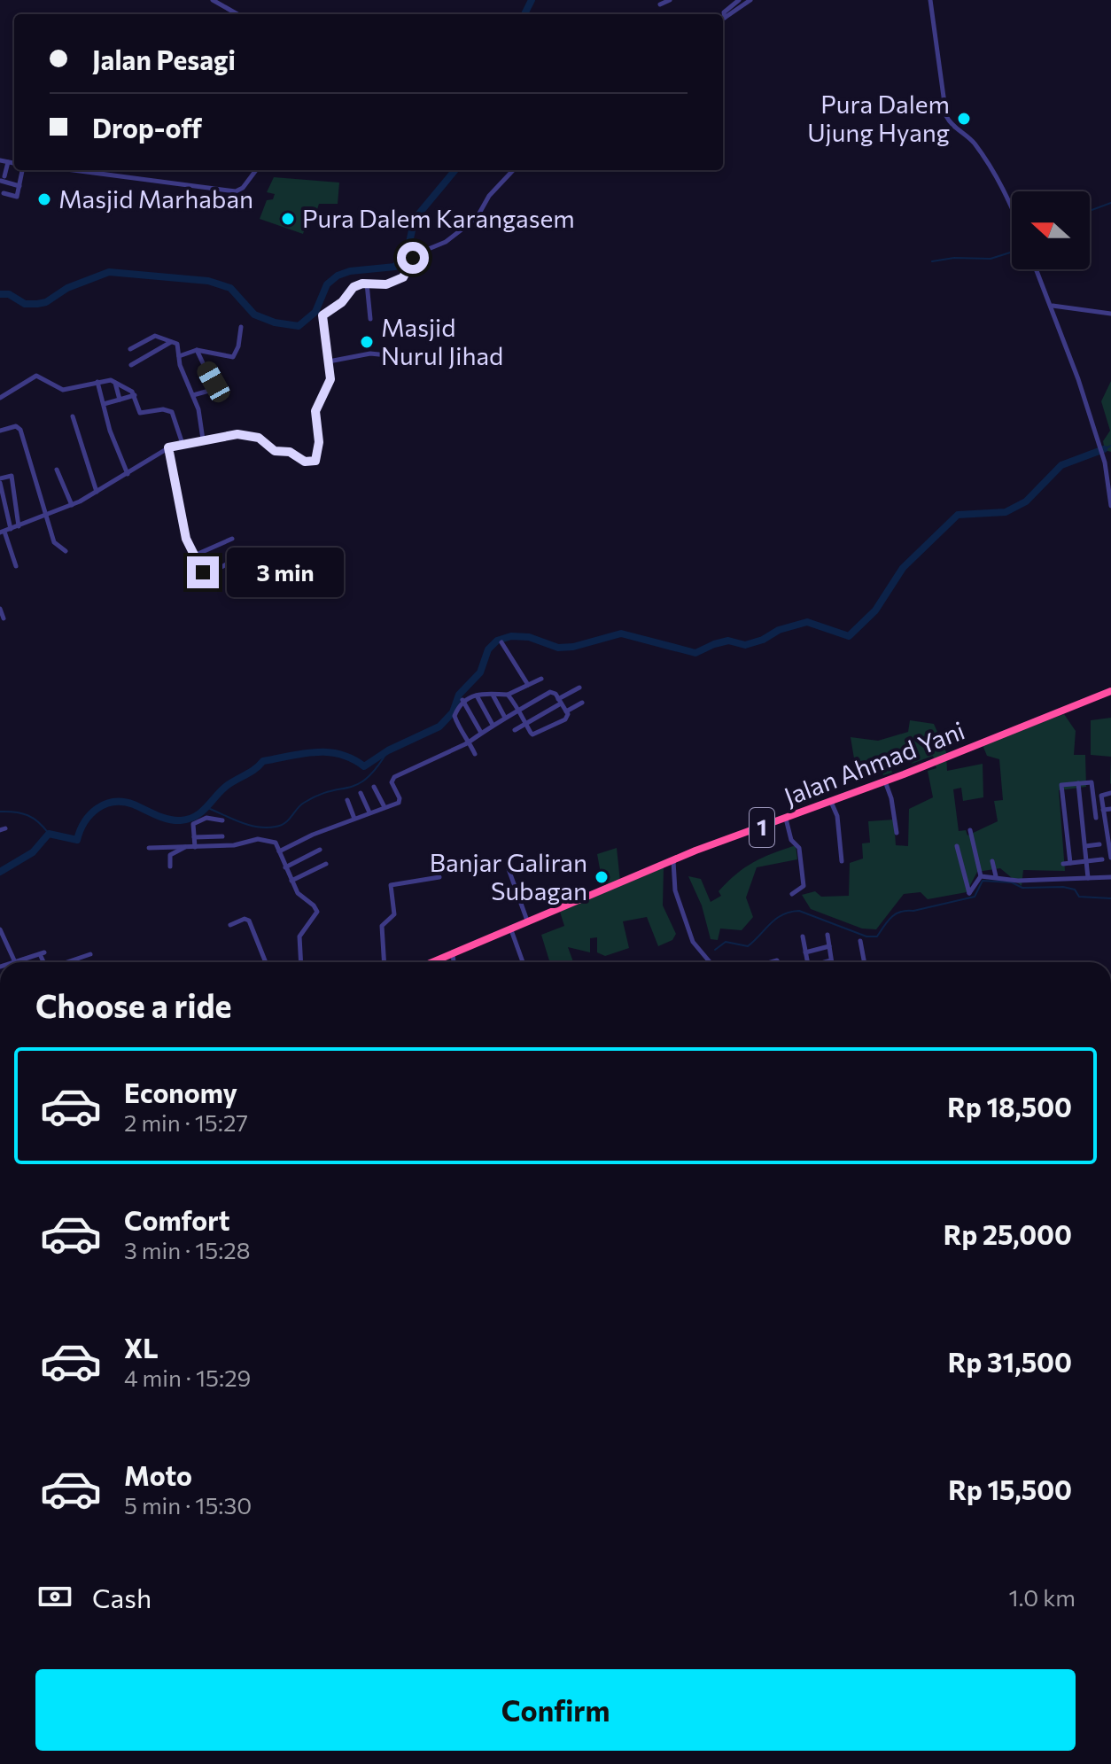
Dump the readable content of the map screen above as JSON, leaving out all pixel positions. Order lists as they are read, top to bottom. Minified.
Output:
{"streets":{"highway":["Jalan Ahmad Yani","1"]},"places":["Pura Dalem Ujung Hyang","Masjid Marhaban","Pura Dalem Karangasem","Masjid Nurul Jihad","Banjar Galiran Subagan"],"north":"left","page":{"banner":["Jalan Pesagi","Drop-off"],"bubble":"3 min","heading":"Choose a ride","list":[{"name":"Economy","note":"2 min · 15:27","value":"Rp 18,500"},{"name":"Comfort","note":"3 min · 15:28","value":"Rp 25,000"},{"name":"XL","note":"4 min · 15:29","value":"Rp 31,500"},{"name":"Moto","note":"5 min · 15:30","value":"Rp 15,500"}],"pay":["Cash","1.0 km"],"buttons":"Confirm"}}
